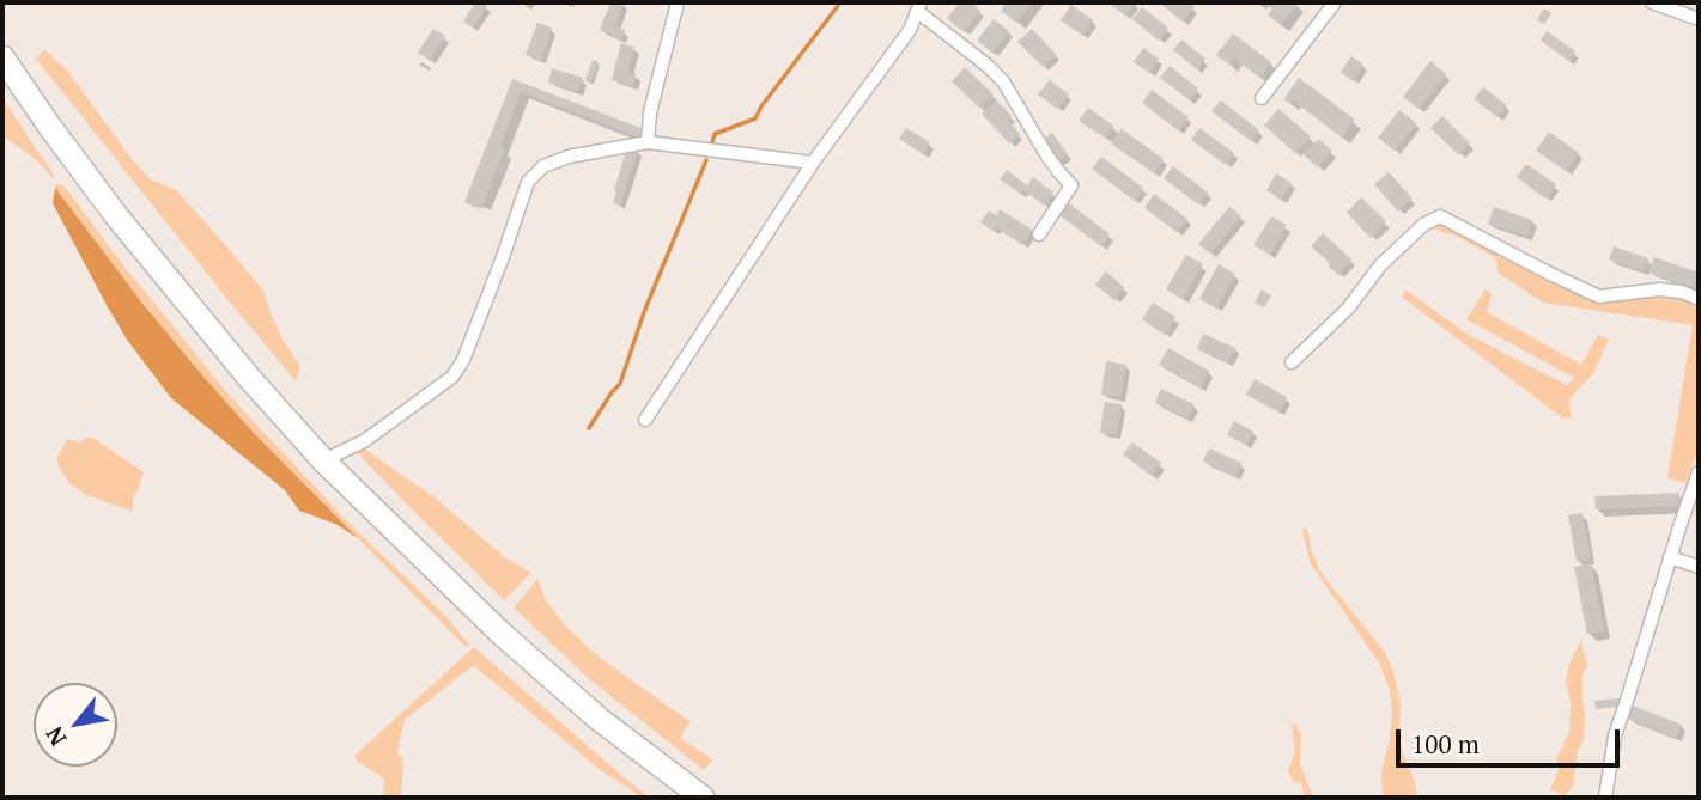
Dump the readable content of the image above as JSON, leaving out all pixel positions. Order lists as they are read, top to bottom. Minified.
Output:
{"scale_bar":"100 m","north":"bottom left"}
